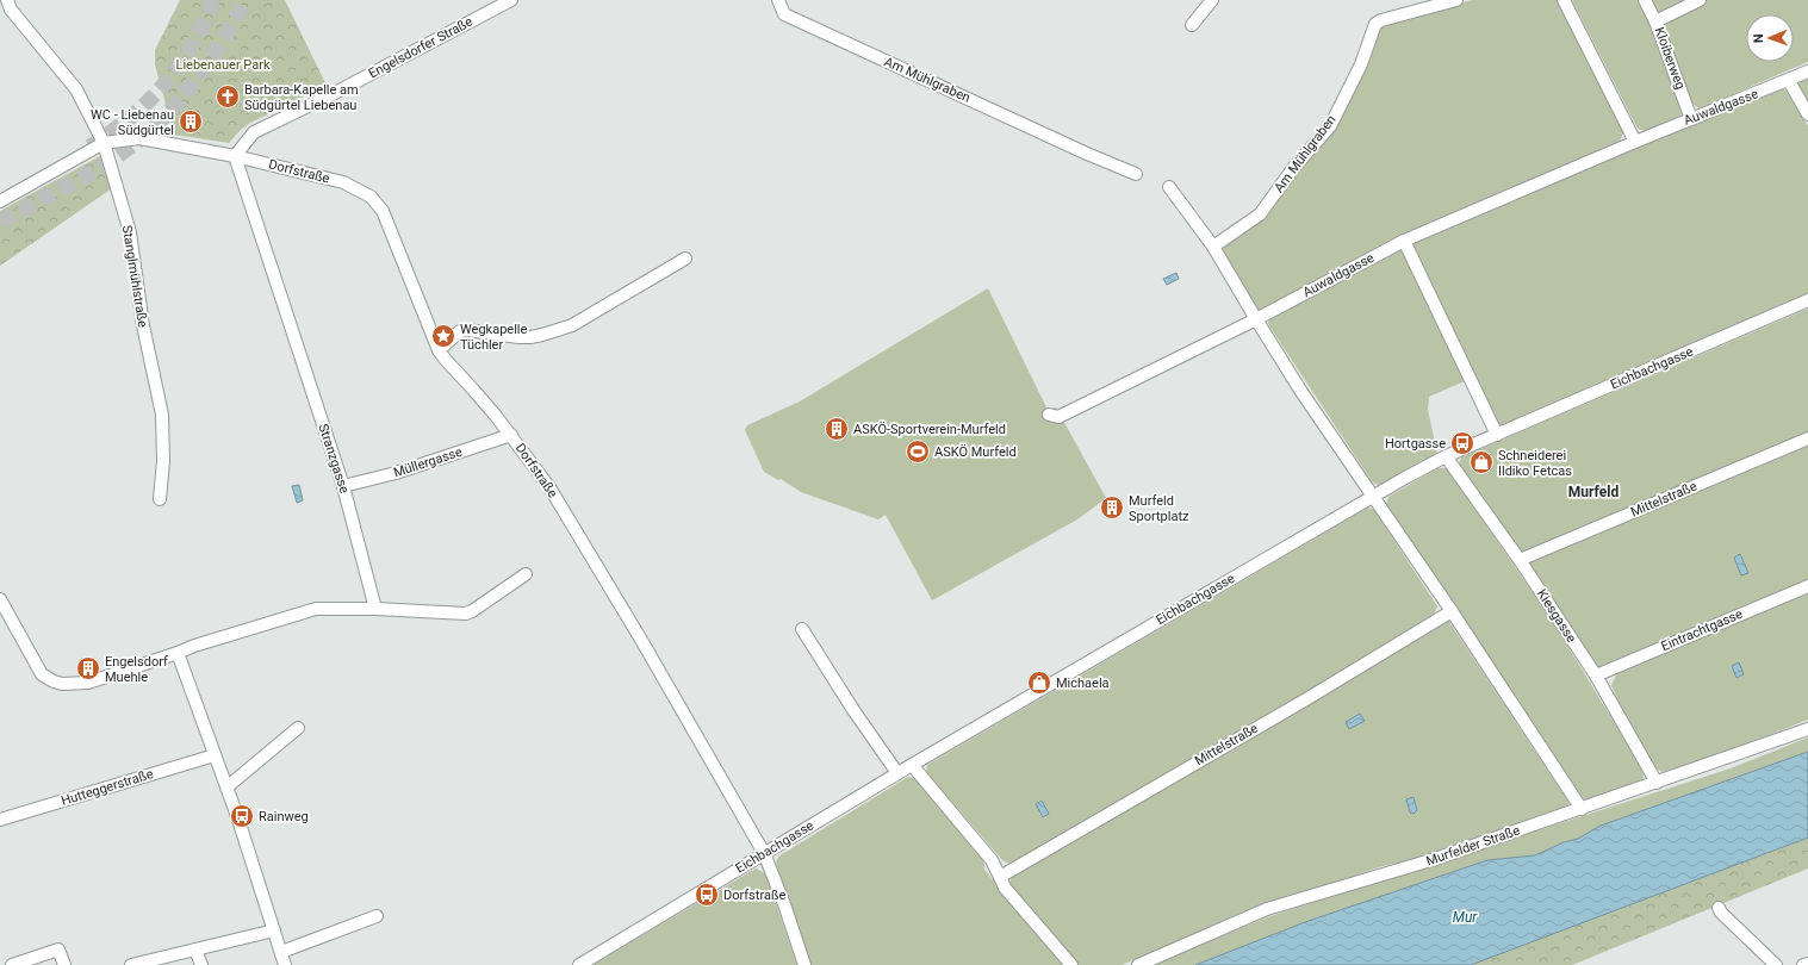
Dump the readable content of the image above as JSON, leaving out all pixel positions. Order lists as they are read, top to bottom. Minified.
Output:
{"streets":{"street":["Engelsdorfer Straße","Kloiberweg","Am Mühlgraben","Auwaldgasse","Dorfstraße","Stanglmühlstraße","Eichbachgasse","Stranzgasse","Müllergasse","Mittelstraße","Kiesgasse","Eintrachtgasse","Hutteggerstraße","Murfelder Straße"]},"crossings":[["Engelsdorfer Straße","Dorfstraße"],["Engelsdorfer Straße","Stranzgasse"],["Kloiberweg","Auwaldgasse"],["Dorfstraße","Stanglmühlstraße"],["Dorfstraße","Eichbachgasse"],["Dorfstraße","Stranzgasse"],["Dorfstraße","Müllergasse"],["Eichbachgasse","Kiesgasse"],["Stranzgasse","Müllergasse"],["Mittelstraße","Kiesgasse"],["Kiesgasse","Eintrachtgasse"],["Kiesgasse","Murfelder Straße"]],"districts":["Murfeld"],"water":["Mur"],"parks":["Liebenauer Park"],"places":{"church":["Barbara-Kapelle am Südgürtel Liebenau"],"building":["WC - Liebenau Südgürtel","ASKÖ-Sportverein-Murfeld","Murfeld Sportplatz","Engelsdorf Muehle"],"place":["Wegkapelle Tüchler"],"bus stop":["Hortgasse","Rainweg","Dorfstraße"],"sports":["ASKÖ Murfeld"],"shop":["Schneiderei Ildiko Fetcas","Michaela"]},"north":"left"}
